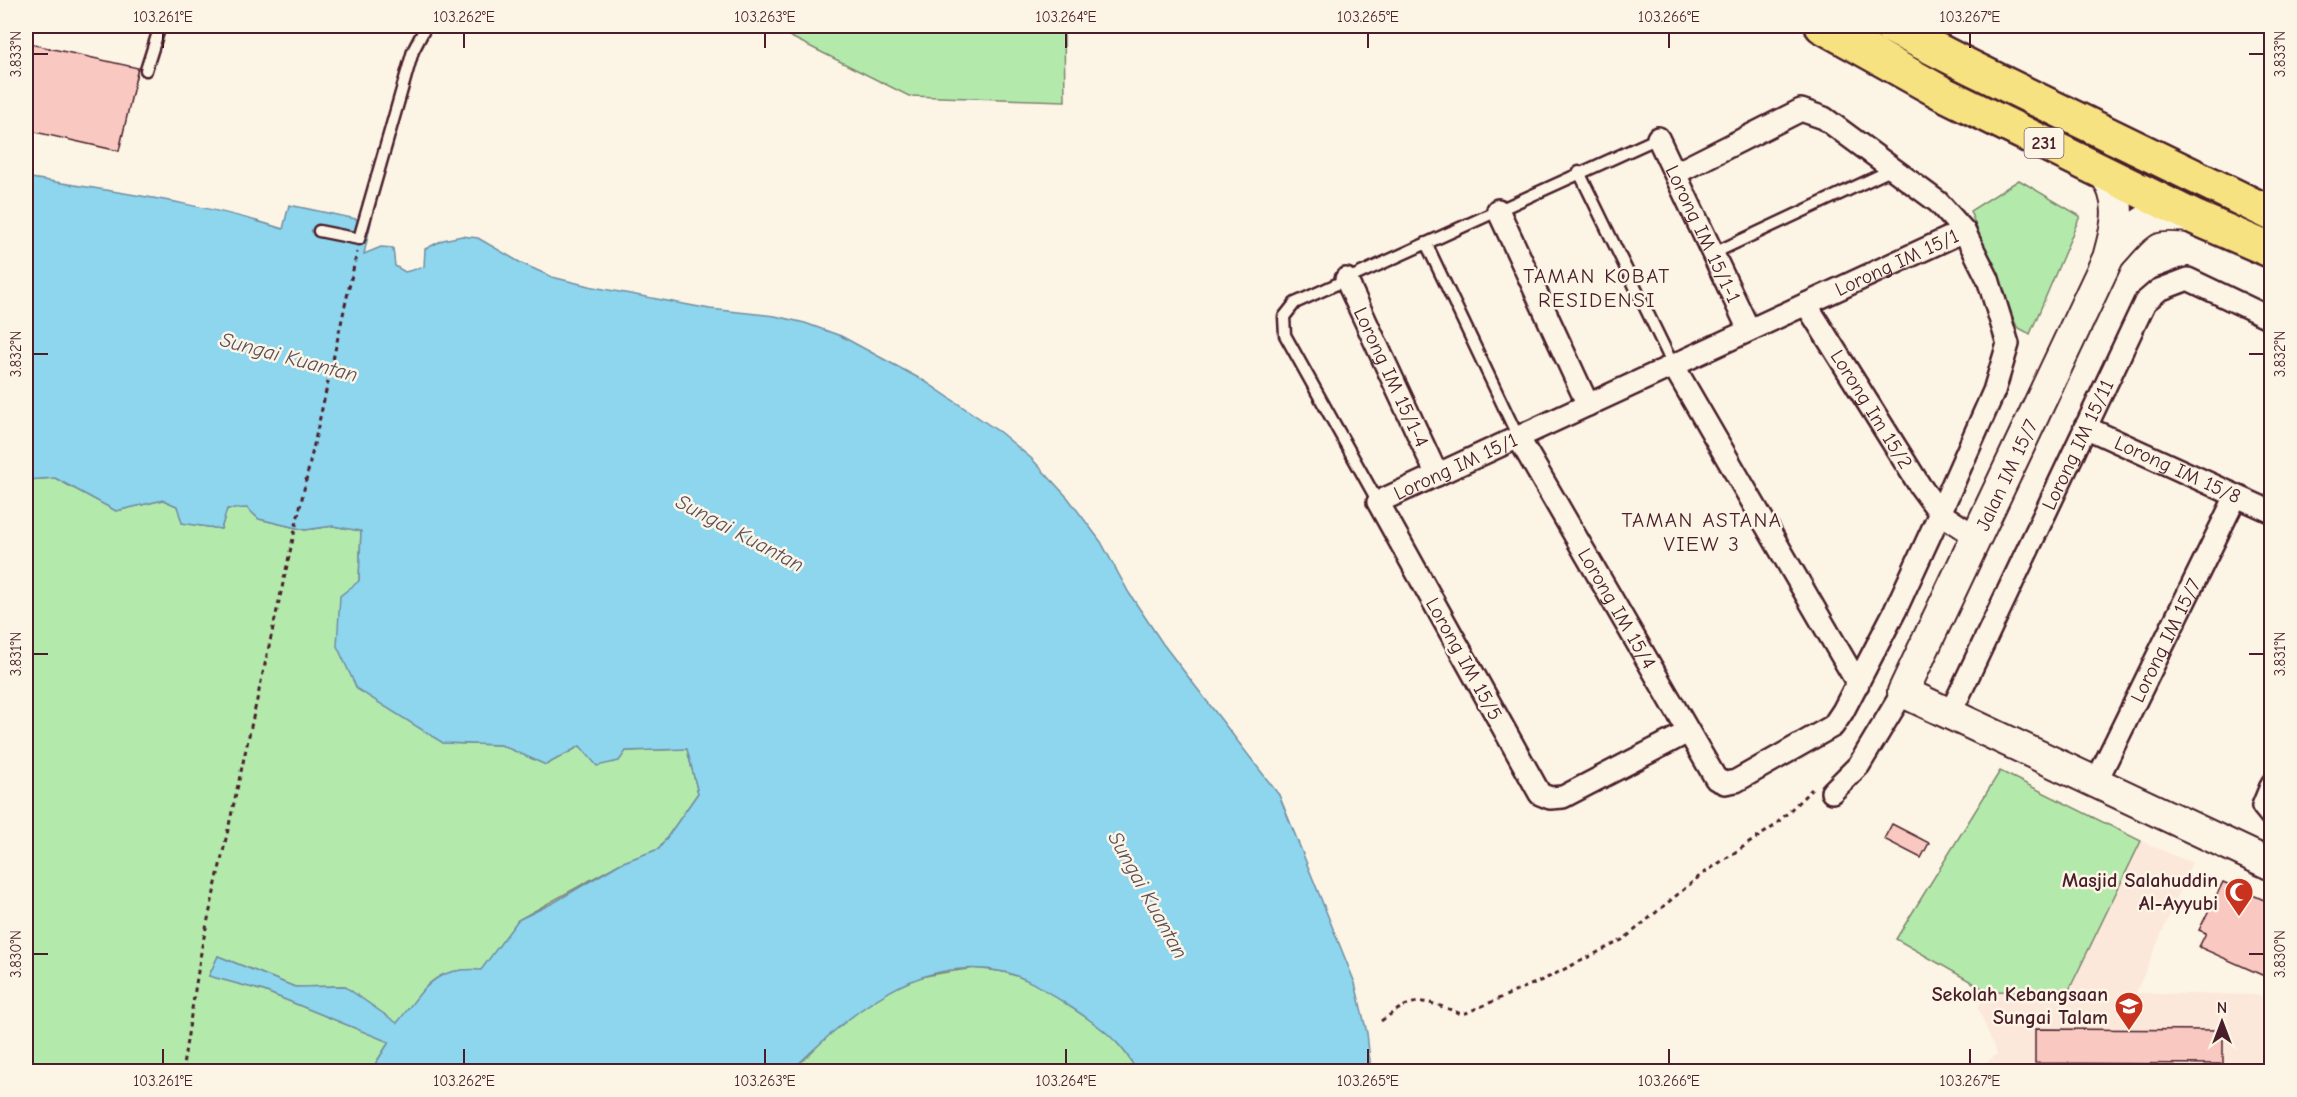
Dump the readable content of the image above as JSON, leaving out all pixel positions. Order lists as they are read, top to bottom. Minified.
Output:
{"streets":{"main road":["231"],"street":["Lorong IM 15/1-1","Lorong IM 15/1","Lorong IM 15/1-4","Lorong Im 15/2","Lorong IM 15/11","Lorong IM 15/8","Jalan IM 15/7","Lorong IM 15/4","Lorong IM 15/7","Lorong IM 15/5"]},"crossings":[["Lorong IM 15/1-1","Lorong IM 15/1"],["Lorong IM 15/1","Lorong IM 15/1-4"],["Lorong IM 15/1","Lorong Im 15/2"],["Lorong IM 15/1","Lorong IM 15/4"],["Lorong IM 15/1","Lorong IM 15/5"],["Lorong IM 15/11","Lorong IM 15/8"],["Lorong IM 15/8","Lorong IM 15/7"],["Lorong IM 15/4","Lorong IM 15/5"]],"districts":["TAMAN KOBAT RESIDENSI","TAMAN ASTANA VIEW 3"],"water":["Sungai Kuantan"],"places":{"mosque":["Masjid Salahuddin Al-Ayyubi"],"school or university":["Sekolah Kebangsaan Sungai Talam"]},"north":"top","coordinates":["103.261°E","103.262°E","103.263°E","103.264°E","103.265°E","103.266°E","103.267°E","3.833°N","3.832°N","3.831°N","3.830°N"]}
